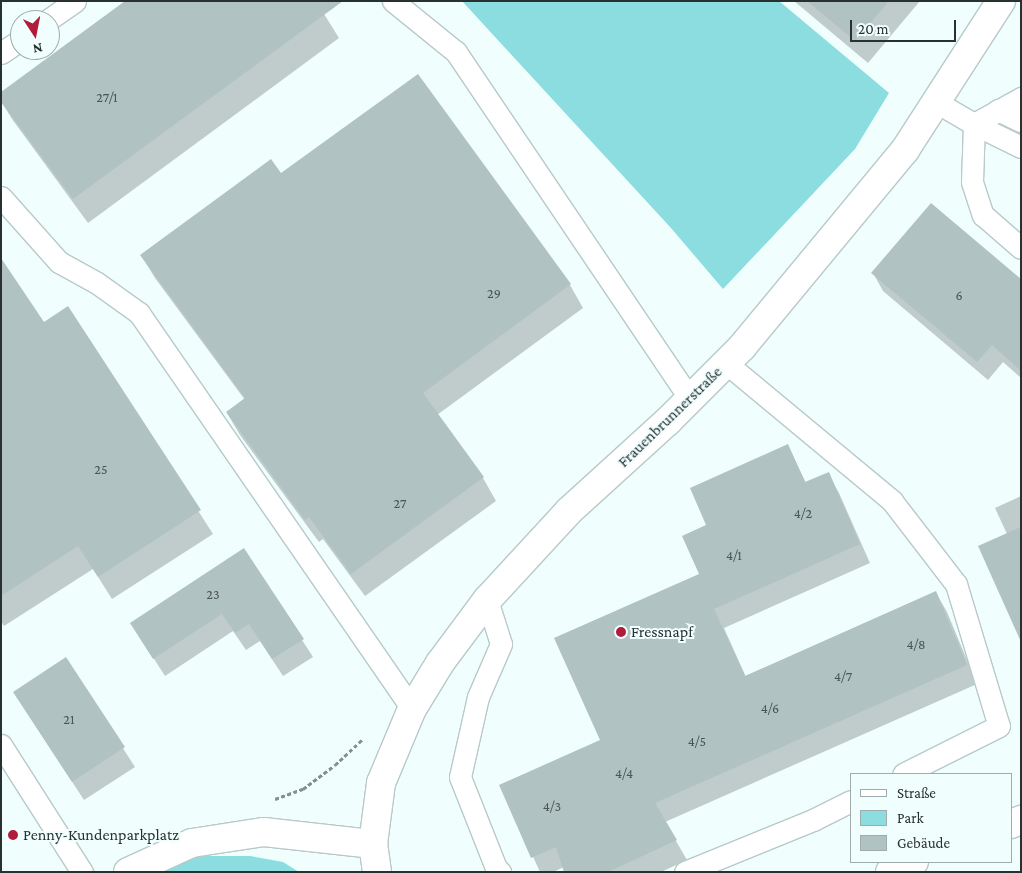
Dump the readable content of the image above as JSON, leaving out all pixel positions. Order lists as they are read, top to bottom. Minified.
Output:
{"streets":{"street":["Frauenbrunnerstraße"]},"places":["Fressnapf","Penny-Kundenparkplatz"],"house_numbers":["27/1","29","6","25","27","4/2","4/1","23","4/8","4/7","4/6","21","4/5","4/4","4/3"],"legend":["Straße","Park","Gebäude"],"scale_bar":"20 m","north":"bottom"}
